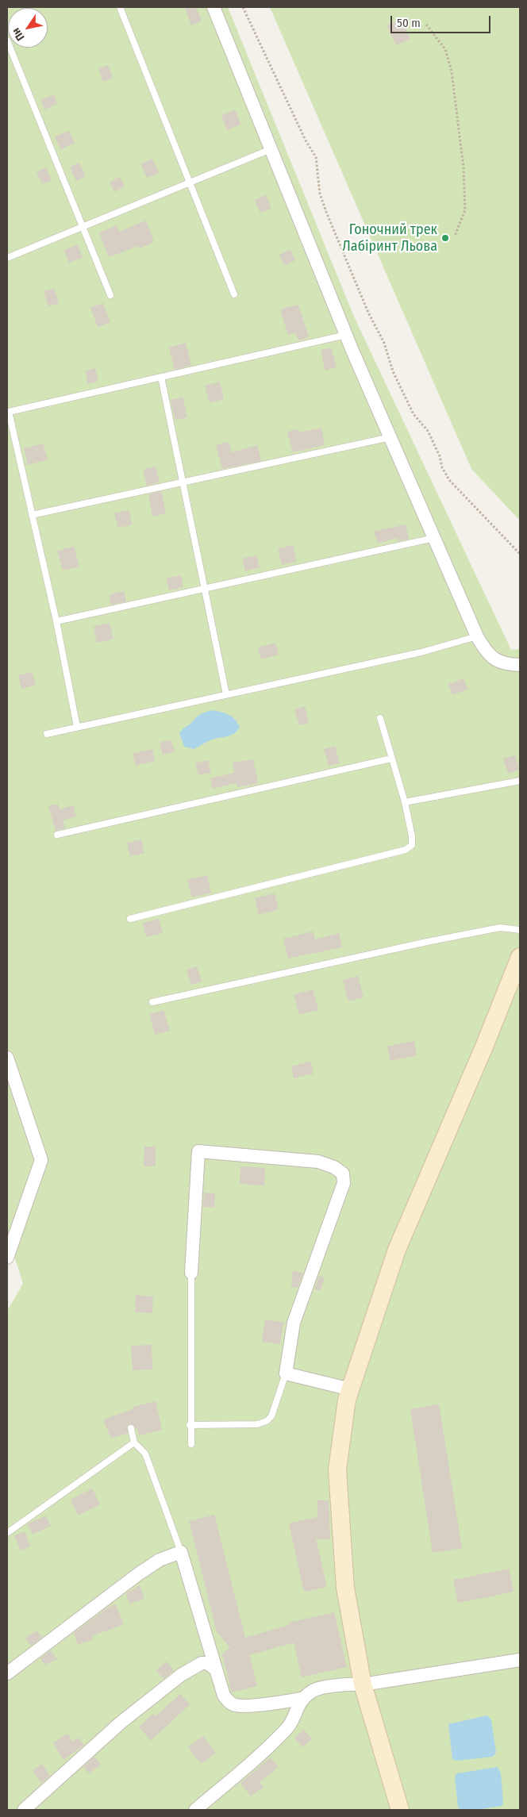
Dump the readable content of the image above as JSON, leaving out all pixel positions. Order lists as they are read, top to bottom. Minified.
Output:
{"places":["Гоночний трек Лабіринт Льова"],"scale_bar":"50 m","north":"bottom left"}
